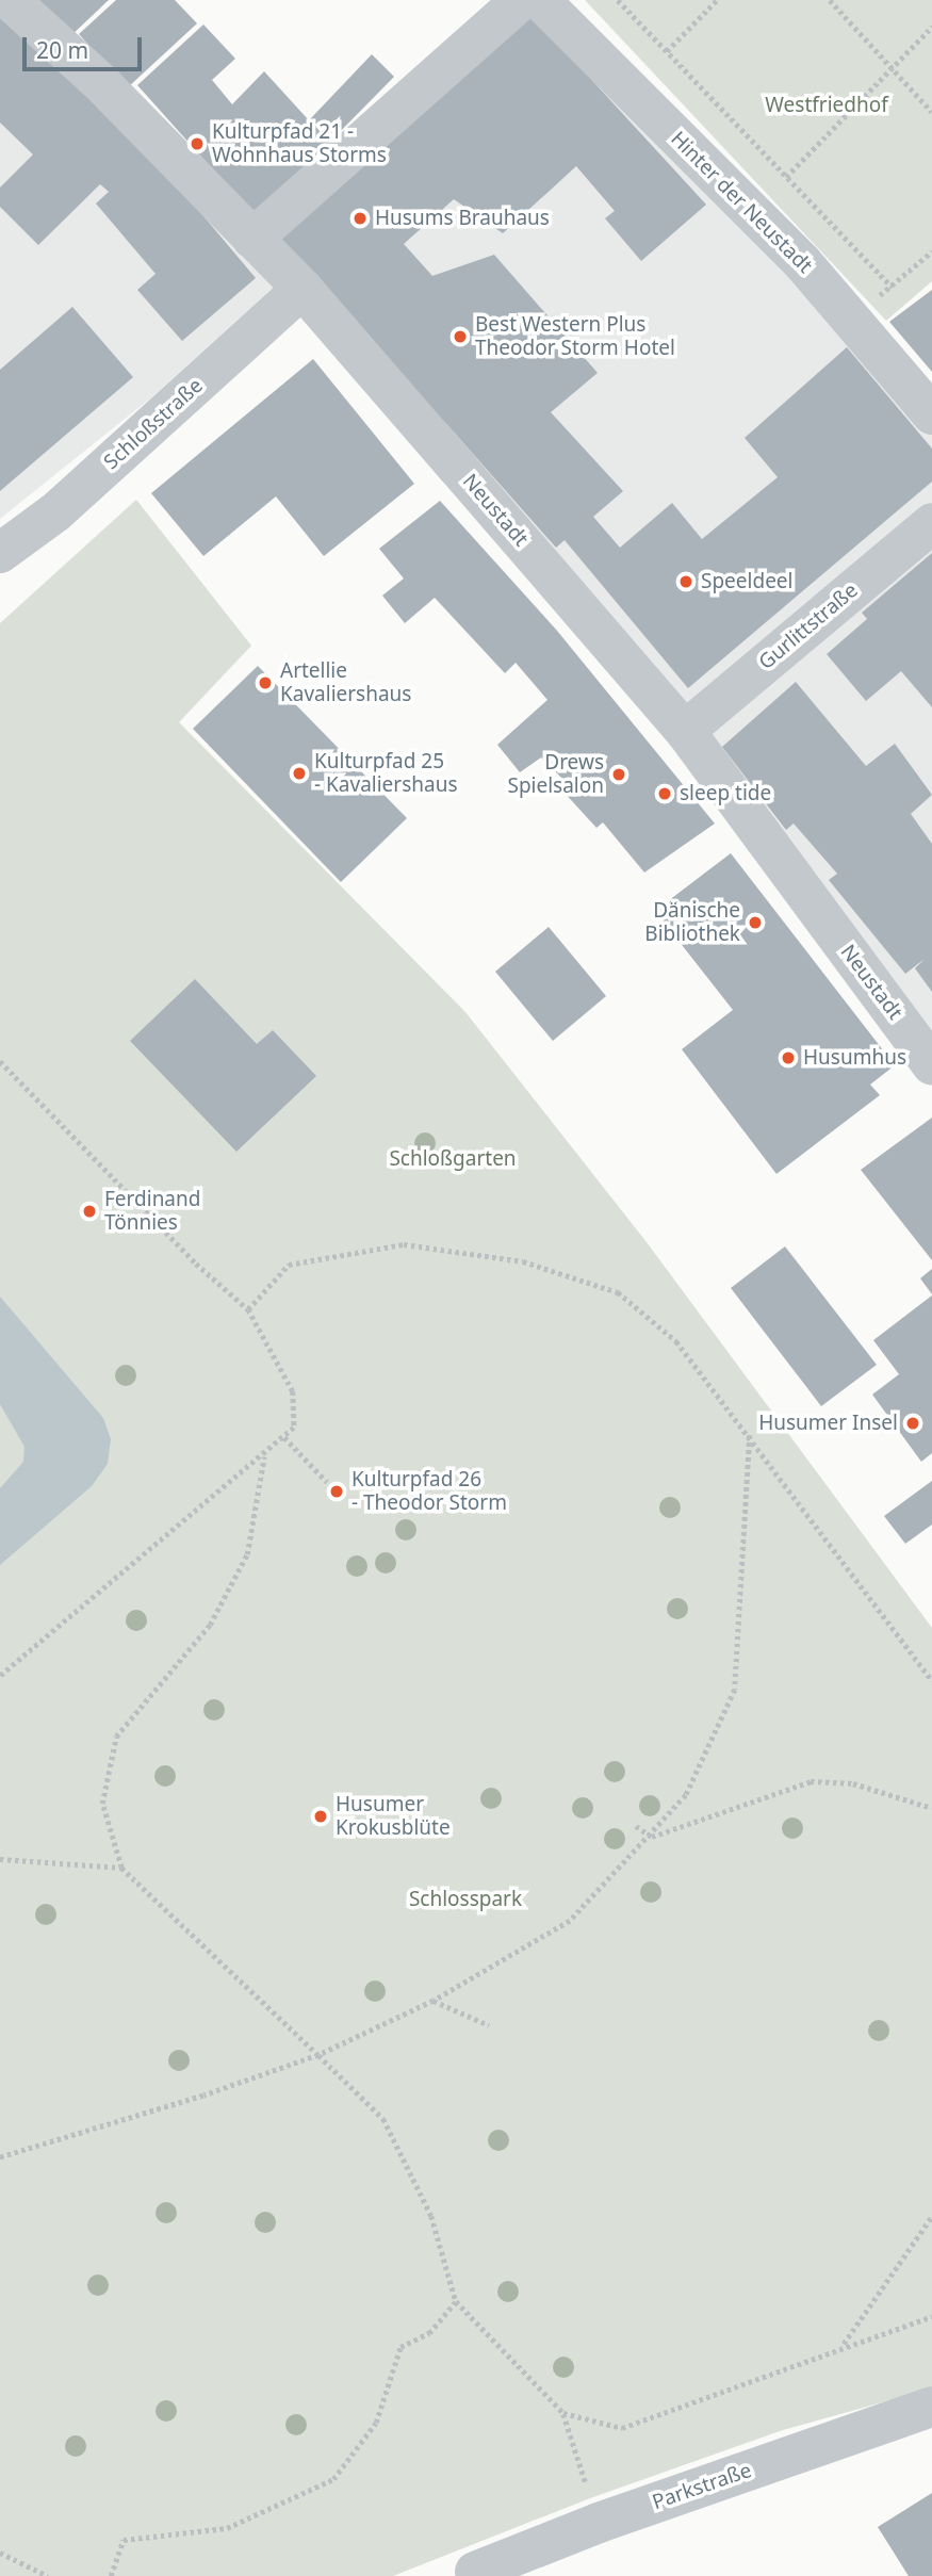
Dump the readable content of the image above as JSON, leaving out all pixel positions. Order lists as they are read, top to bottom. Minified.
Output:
{"streets":{"street":["Hinter der Neustadt","Schloßstraße","Neustadt","Gurlittstraße","Parkstraße"]},"crossings":[["Schloßstraße","Neustadt"],["Neustadt","Gurlittstraße"]],"parks":["Westfriedhof","Schloßgarten","Schlosspark"],"places":["Kulturpfad 21 - Wohnhaus Storms","Husums Brauhaus","Best Western Plus Theodor Storm Hotel","Speeldeel","Artellie Kavaliershaus","Kulturpfad 25 - Kavaliershaus","Drews Spielsalon","sleep tide","Dänische Bibliothek","Husumhus","Ferdinand Tönnies","Husumer Insel","Kulturpfad 26 - Theodor Storm","Husumer Krokusblüte"],"scale_bar":"20 m"}
